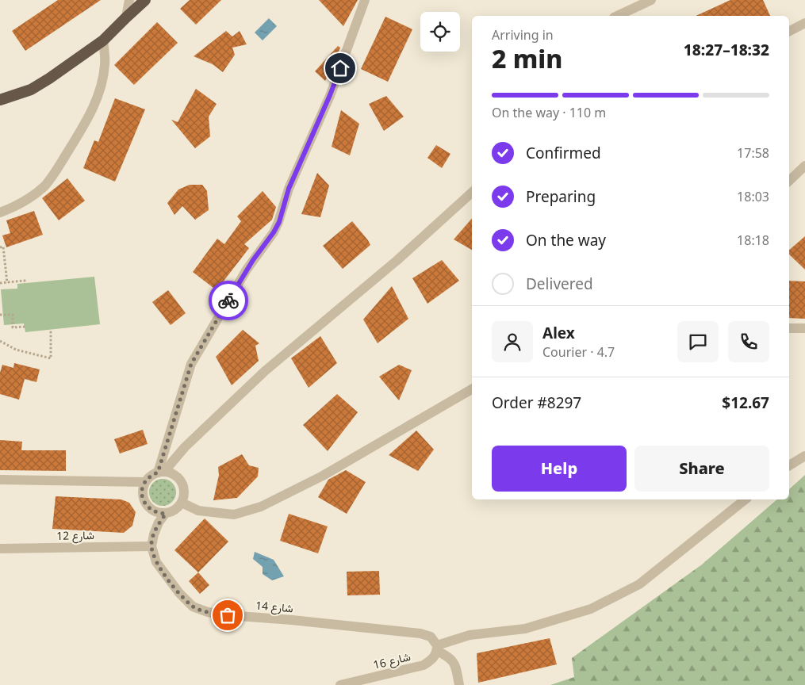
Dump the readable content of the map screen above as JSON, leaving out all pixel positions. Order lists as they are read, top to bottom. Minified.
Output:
{"streets":{"street":["شارع 12","شارع 14","شارع 16"]},"crossings":[["شارع 12","شارع 14"],["شارع 14","شارع 16"]],"page":{"heading":["2 min","Arriving in","18:27–18:32"],"panel":["Alex","Courier · 4.7","Order #8297","$12.67"],"bar":"On the way · 110 m","list":[["Confirmed","17:58"],["Preparing","18:03"],["On the way","18:18"],"Delivered"],"buttons":["Help","Share"]}}
